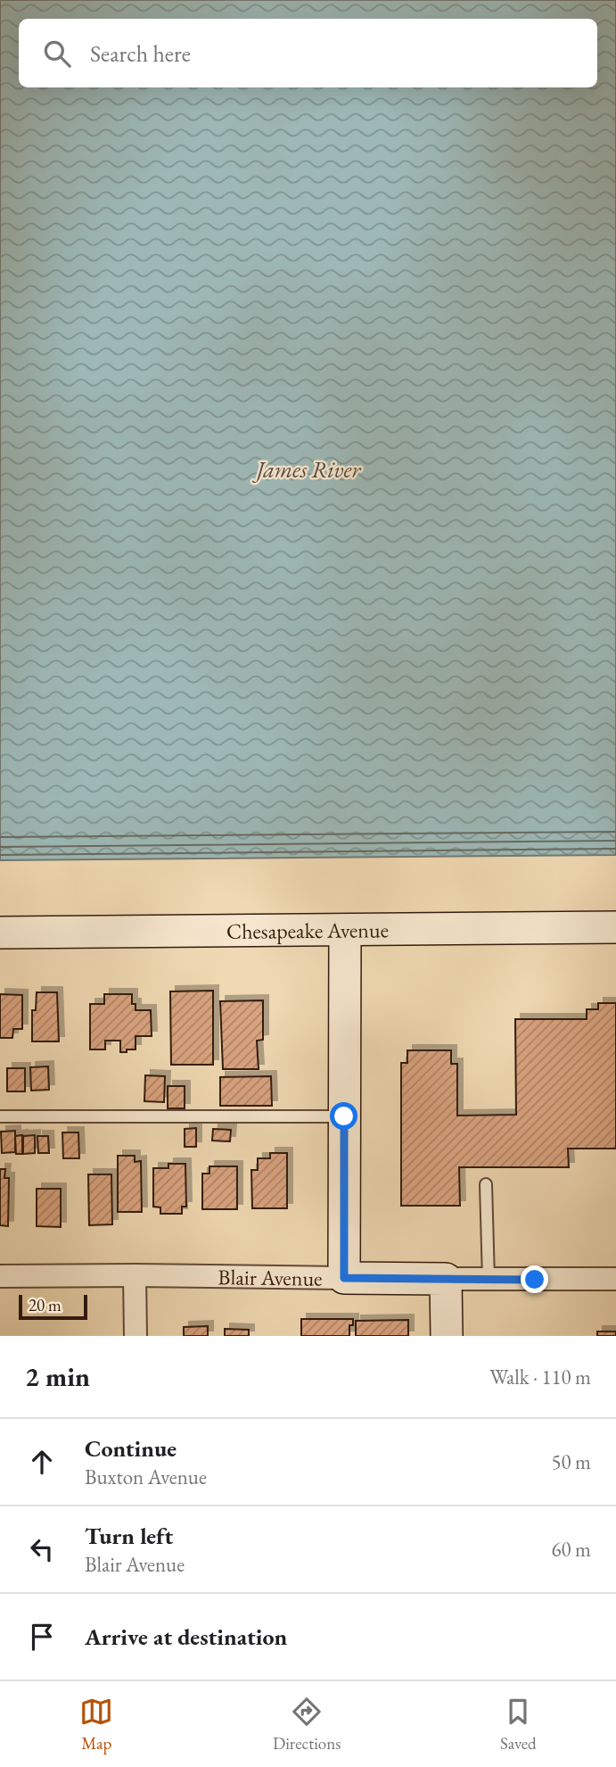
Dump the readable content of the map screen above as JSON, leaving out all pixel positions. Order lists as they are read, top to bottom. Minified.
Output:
{"streets":{"main road":["Chesapeake Avenue","Blair Avenue"]},"water":["James River"],"scale_bar":"20 m","page":{"search":"Search here","scale":"20 m","heading":["2 min","Walk · 110 m"],"list":[["Continue","Buxton Avenue","50 m"],["Turn left","Blair Avenue","60 m"],"Arrive at destination"],"nav":["Map","Directions","Saved"]}}
